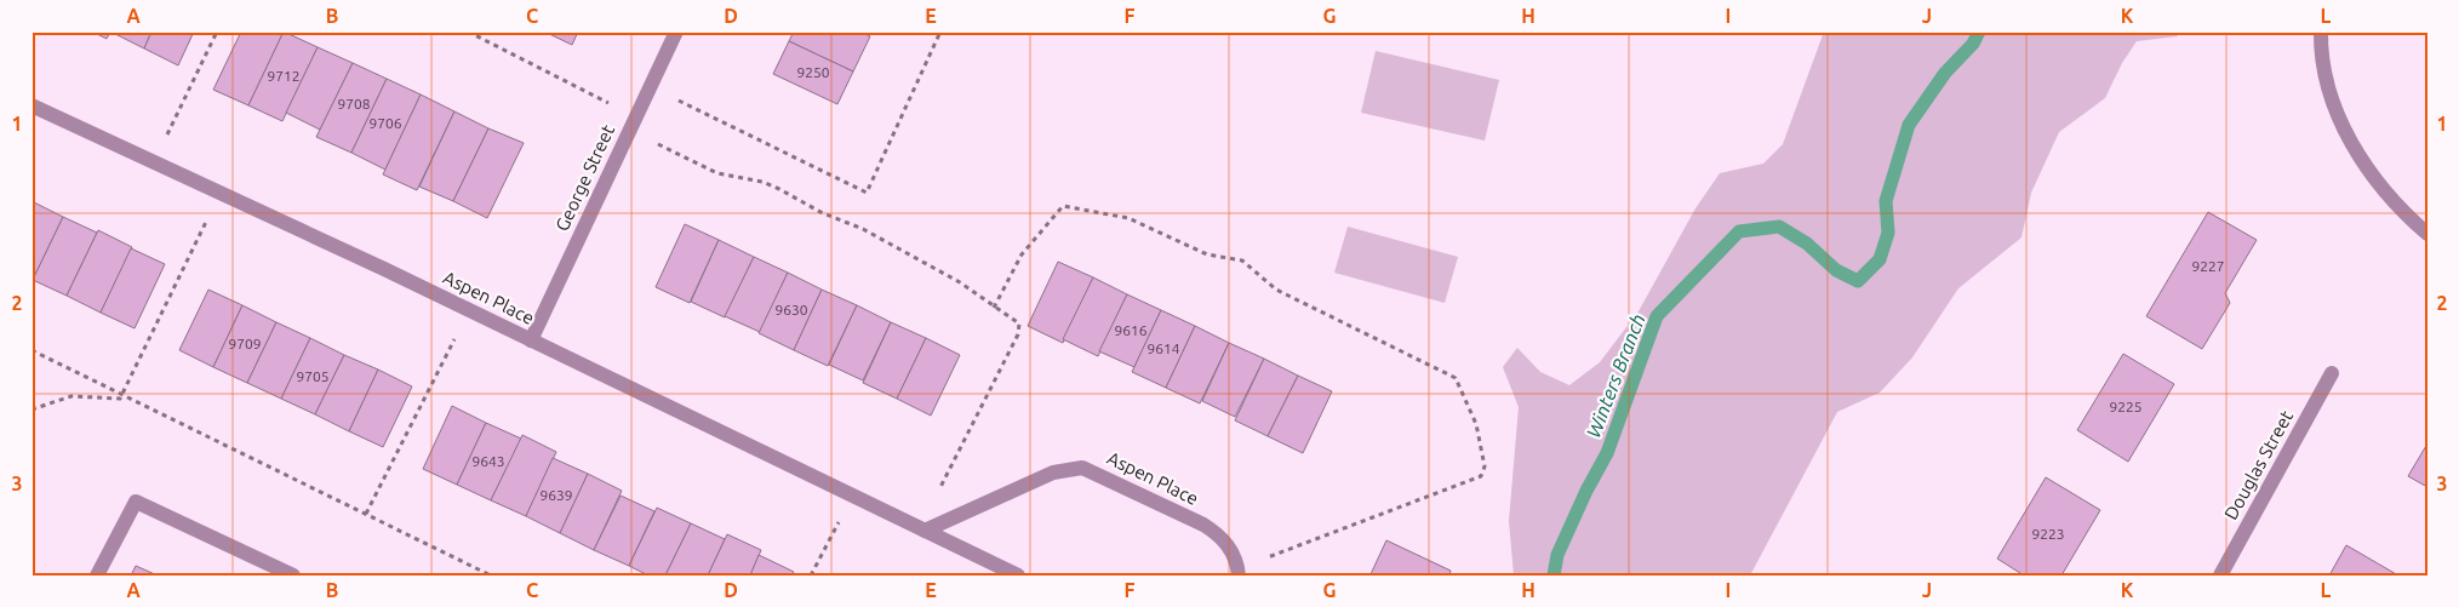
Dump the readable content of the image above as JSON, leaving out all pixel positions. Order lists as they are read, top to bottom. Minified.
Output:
{"streets":{"street":["George Street","Aspen Place","Douglas Street"]},"crossings":[["George Street","Aspen Place"]],"water":["Winters Branch"],"house_numbers":["9250","9712","9708","9706","9227","9630","9616","9709","9614","9705","9225","9643","9639","9223"],"grid":{"columns":["A","B","C","D","E","F","G","H","I","J","K","L"],"rows":["1","2","3"]}}
